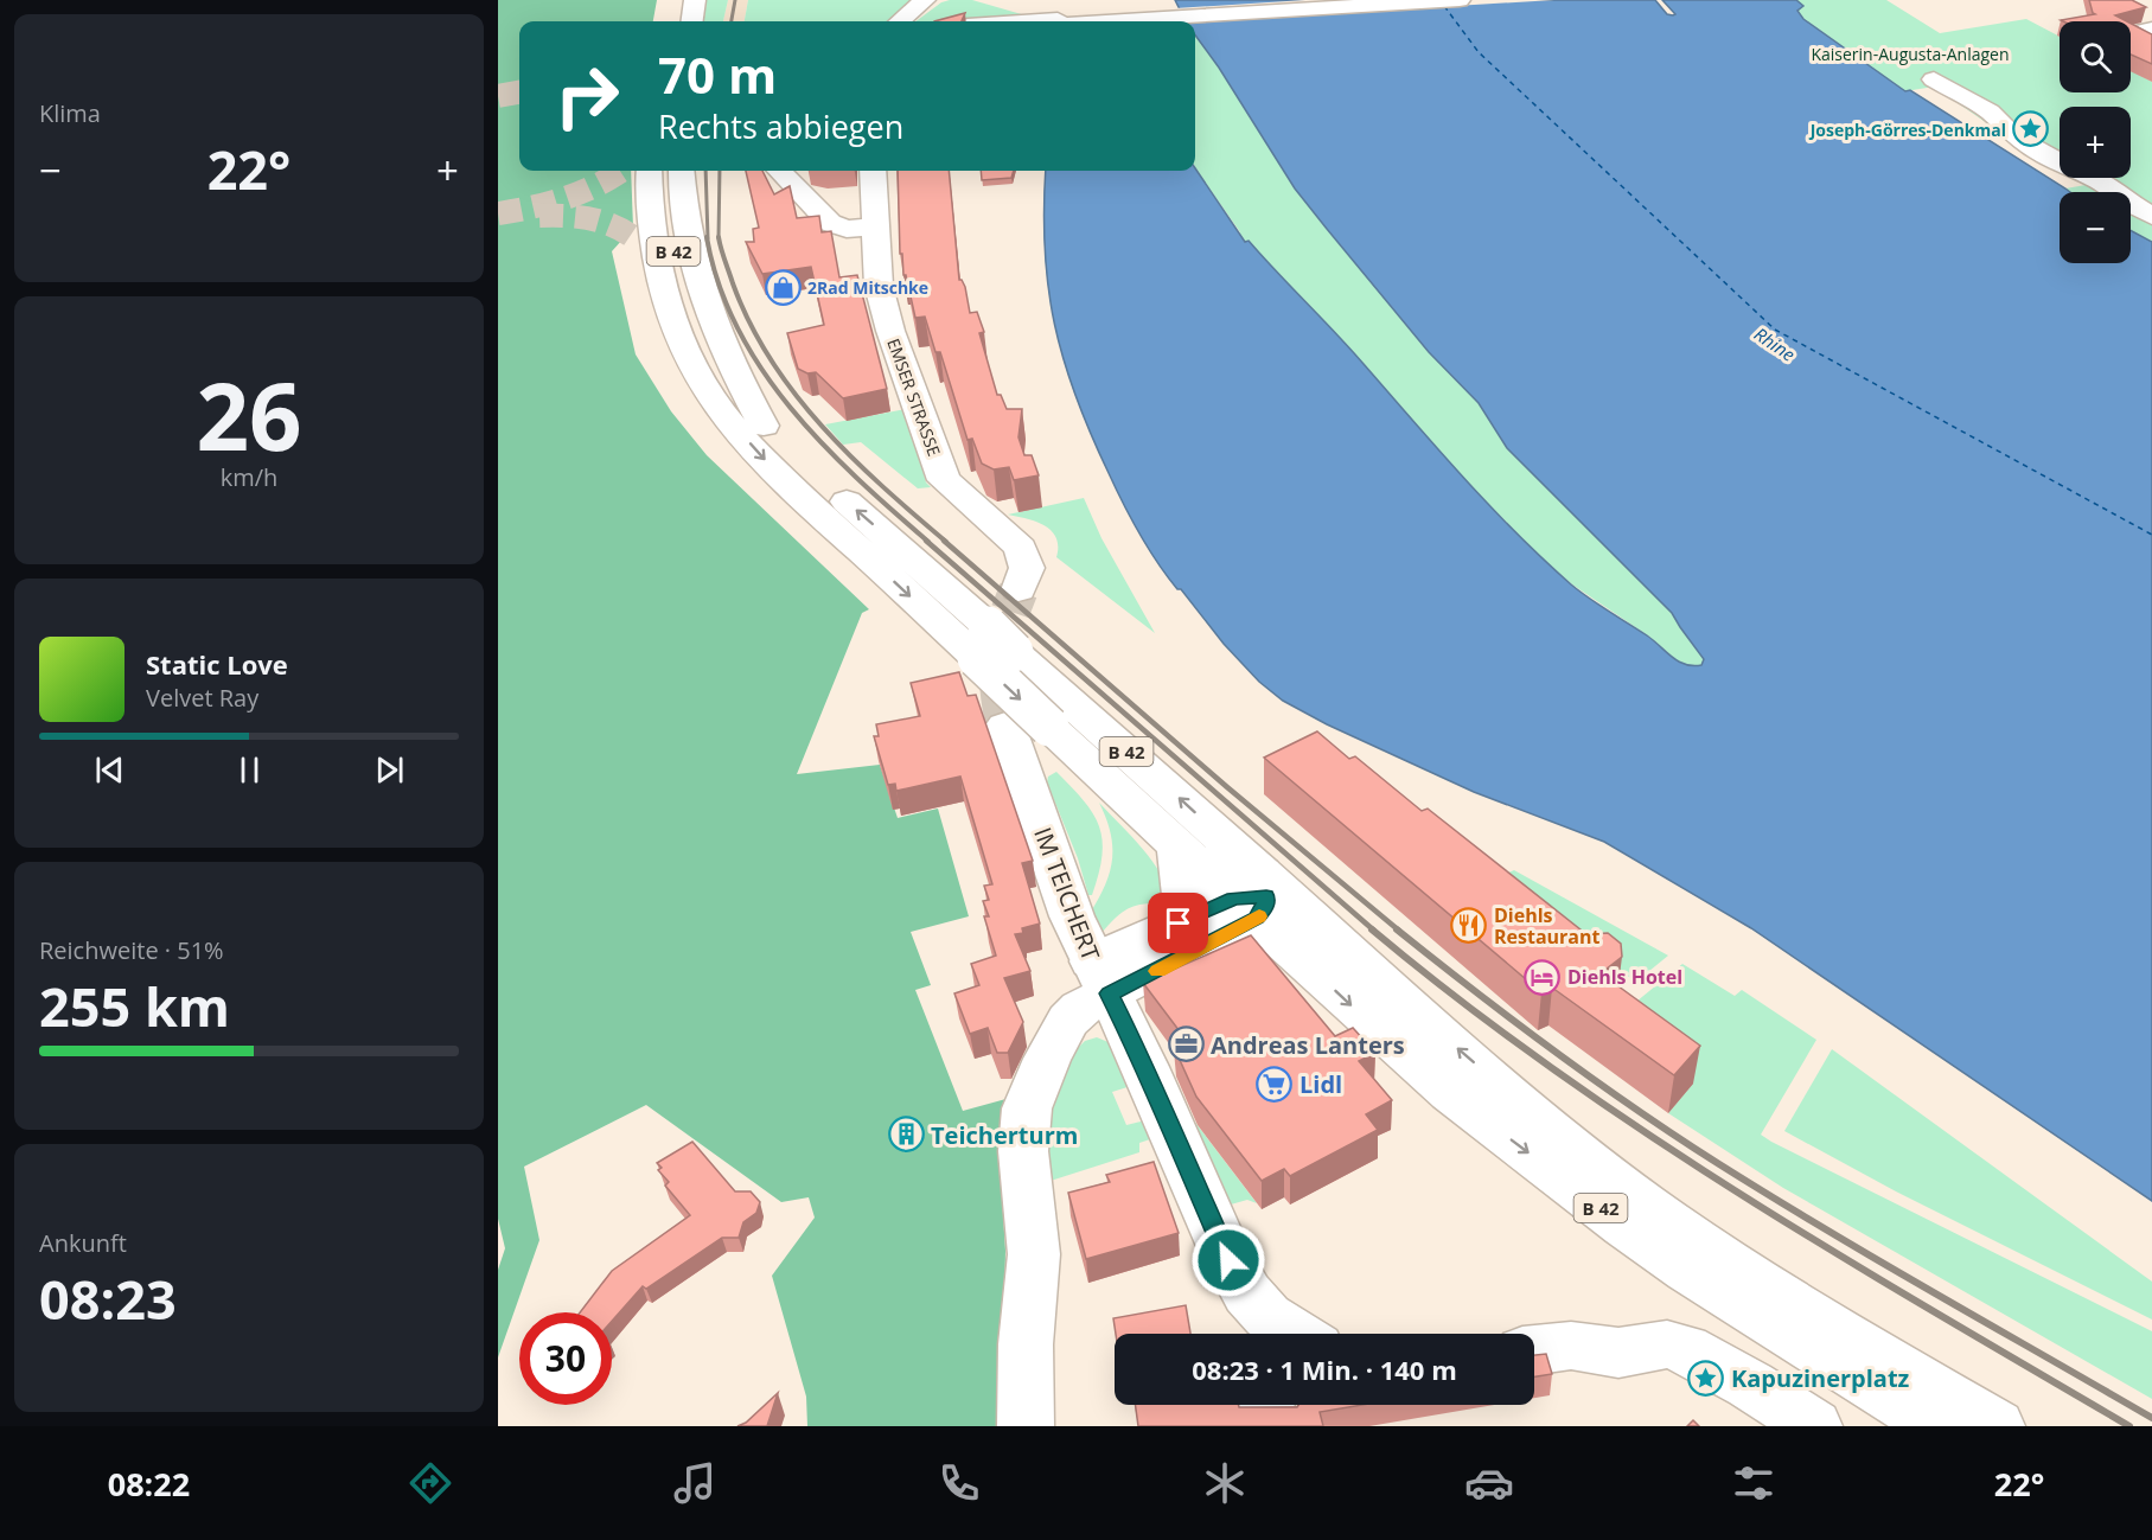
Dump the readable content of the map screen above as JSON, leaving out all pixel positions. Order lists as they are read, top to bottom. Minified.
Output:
{"streets":{"main road":["B 42","EMSER STRASSE","IM TEICHERT"]},"water":["Rhine"],"parks":["Kaiserin-Augusta-Anlagen"],"places":{"place":["Joseph-Görres-Denkmal","Kapuzinerplatz"],"shop":["2Rad Mitschke"],"restaurant":["Diehls Restaurant"],"hotel":["Diehls Hotel"],"office":["Andreas Lanters"],"supermarket":["Lidl"],"building":["Teicherturm"]},"page":{"tile":["Klima",["26","km/h"],["Reichweite · 51%","255 km"],["Ankunft","08:23"]],"map_buttons":["+","−"],"turn":["70 m","Rechts abbiegen"],"heat":["−","22°","+"],"song":["Static Love","Velvet Ray"],"limit":"30","trip":"08:23 · 1 Min. · 140 m","tabs":["08:22","22°"]}}
